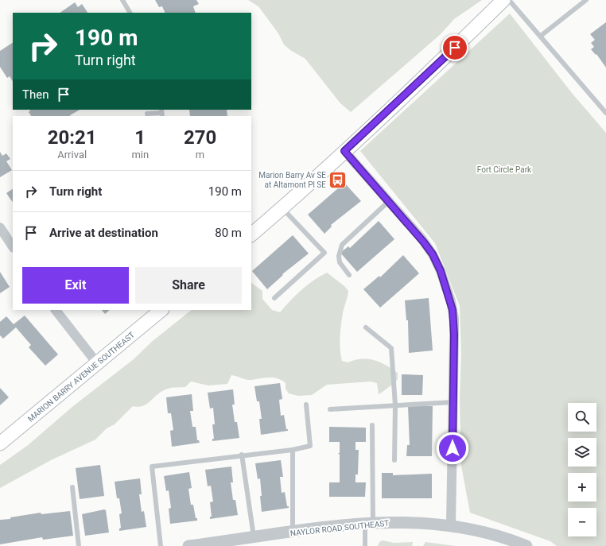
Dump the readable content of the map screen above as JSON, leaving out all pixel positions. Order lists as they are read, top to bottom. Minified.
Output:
{"streets":{"main road":["MARION BARRY AVENUE SOUTHEAST"],"street":["NAYLOR ROAD SOUTHEAST"]},"parks":["Fort Circle Park"],"places":{"bus stop":["Marion Barry Av SE at Altamont Pl SE"]},"page":{"turn":["190 m","Turn right"],"then":"Then","eta":["20:21","Arrival","1","min","270","m"],"list":[{"name":"Turn right","value":"190 m"},{"name":"Arrive at destination","value":"80 m"}],"buttons":["Exit","Share"],"map_buttons":["+","−"]}}
